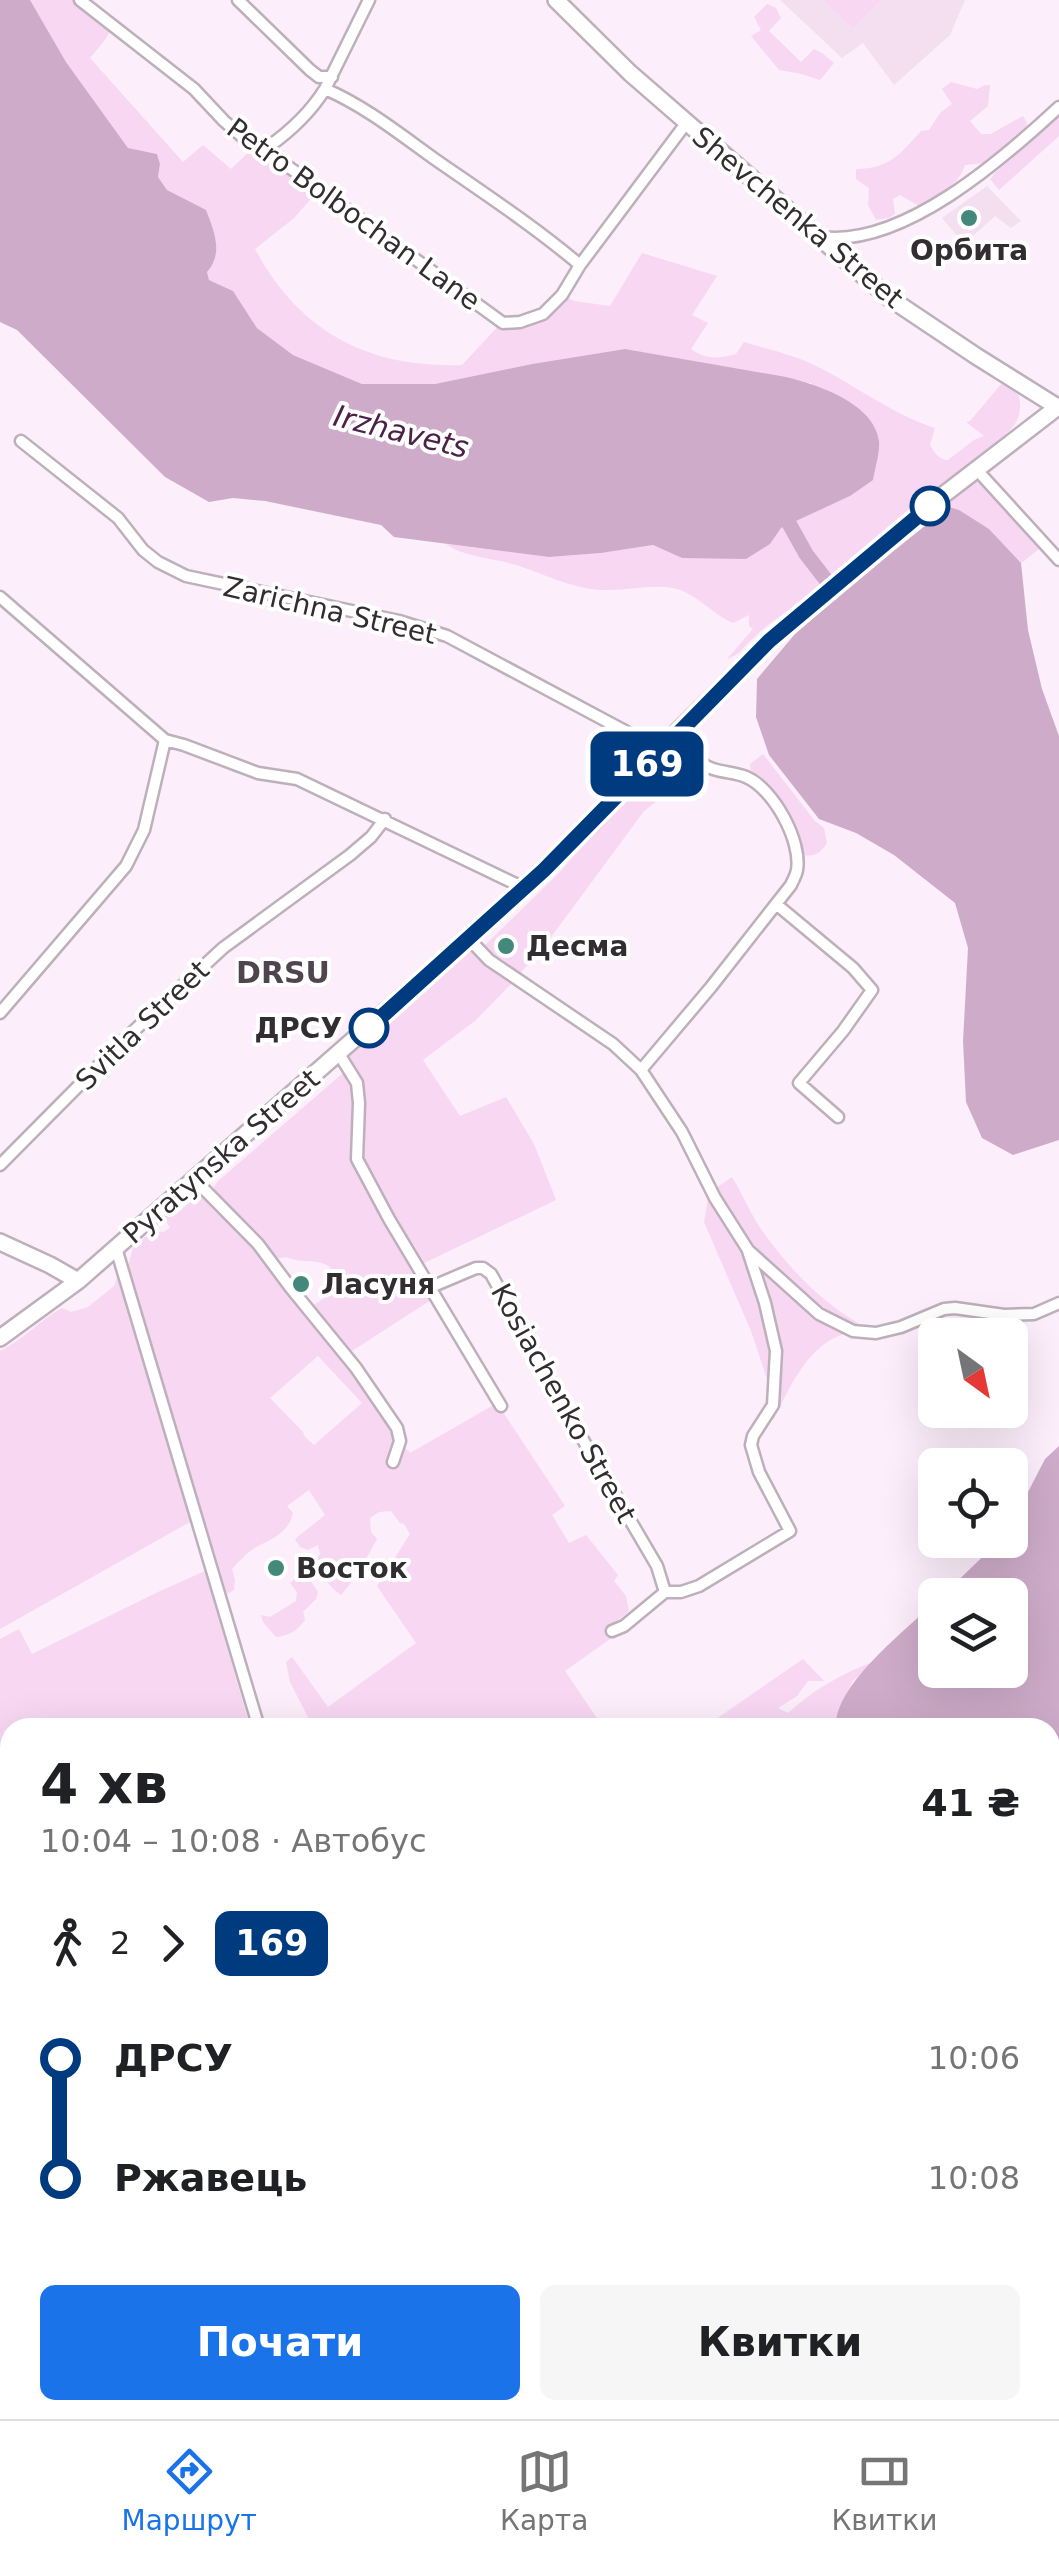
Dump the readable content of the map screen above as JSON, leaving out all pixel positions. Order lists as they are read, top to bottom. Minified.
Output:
{"streets":{"main road":["Shevchenka Street","Pyratynska Street"],"street":["Petro Bolbochan Lane","Zarichna Street","Svitla Street","Kosiachenko Street"]},"crossings":[["Petro Bolbochan Lane","Shevchenka Street"],["Shevchenka Street","Pyratynska Street"],["Zarichna Street","Pyratynska Street"]],"districts":["DRSU"],"water":["Irzhavets"],"places":["Орбита","Десма","ДРСУ","Ласуня","Восток"],"lines":["bus line 169"],"north":"bottom right","page":{"on_map":"169","heading":["4 хв","10:04 – 10:08 · Автобус","41 ₴"],"legs":["2","169"],"list":[{"name":"ДРСУ","value":"10:06"},{"name":"Ржавець","value":"10:08"}],"buttons":["Почати","Квитки"],"tabs":["Маршрут","Карта","Квитки"]}}
